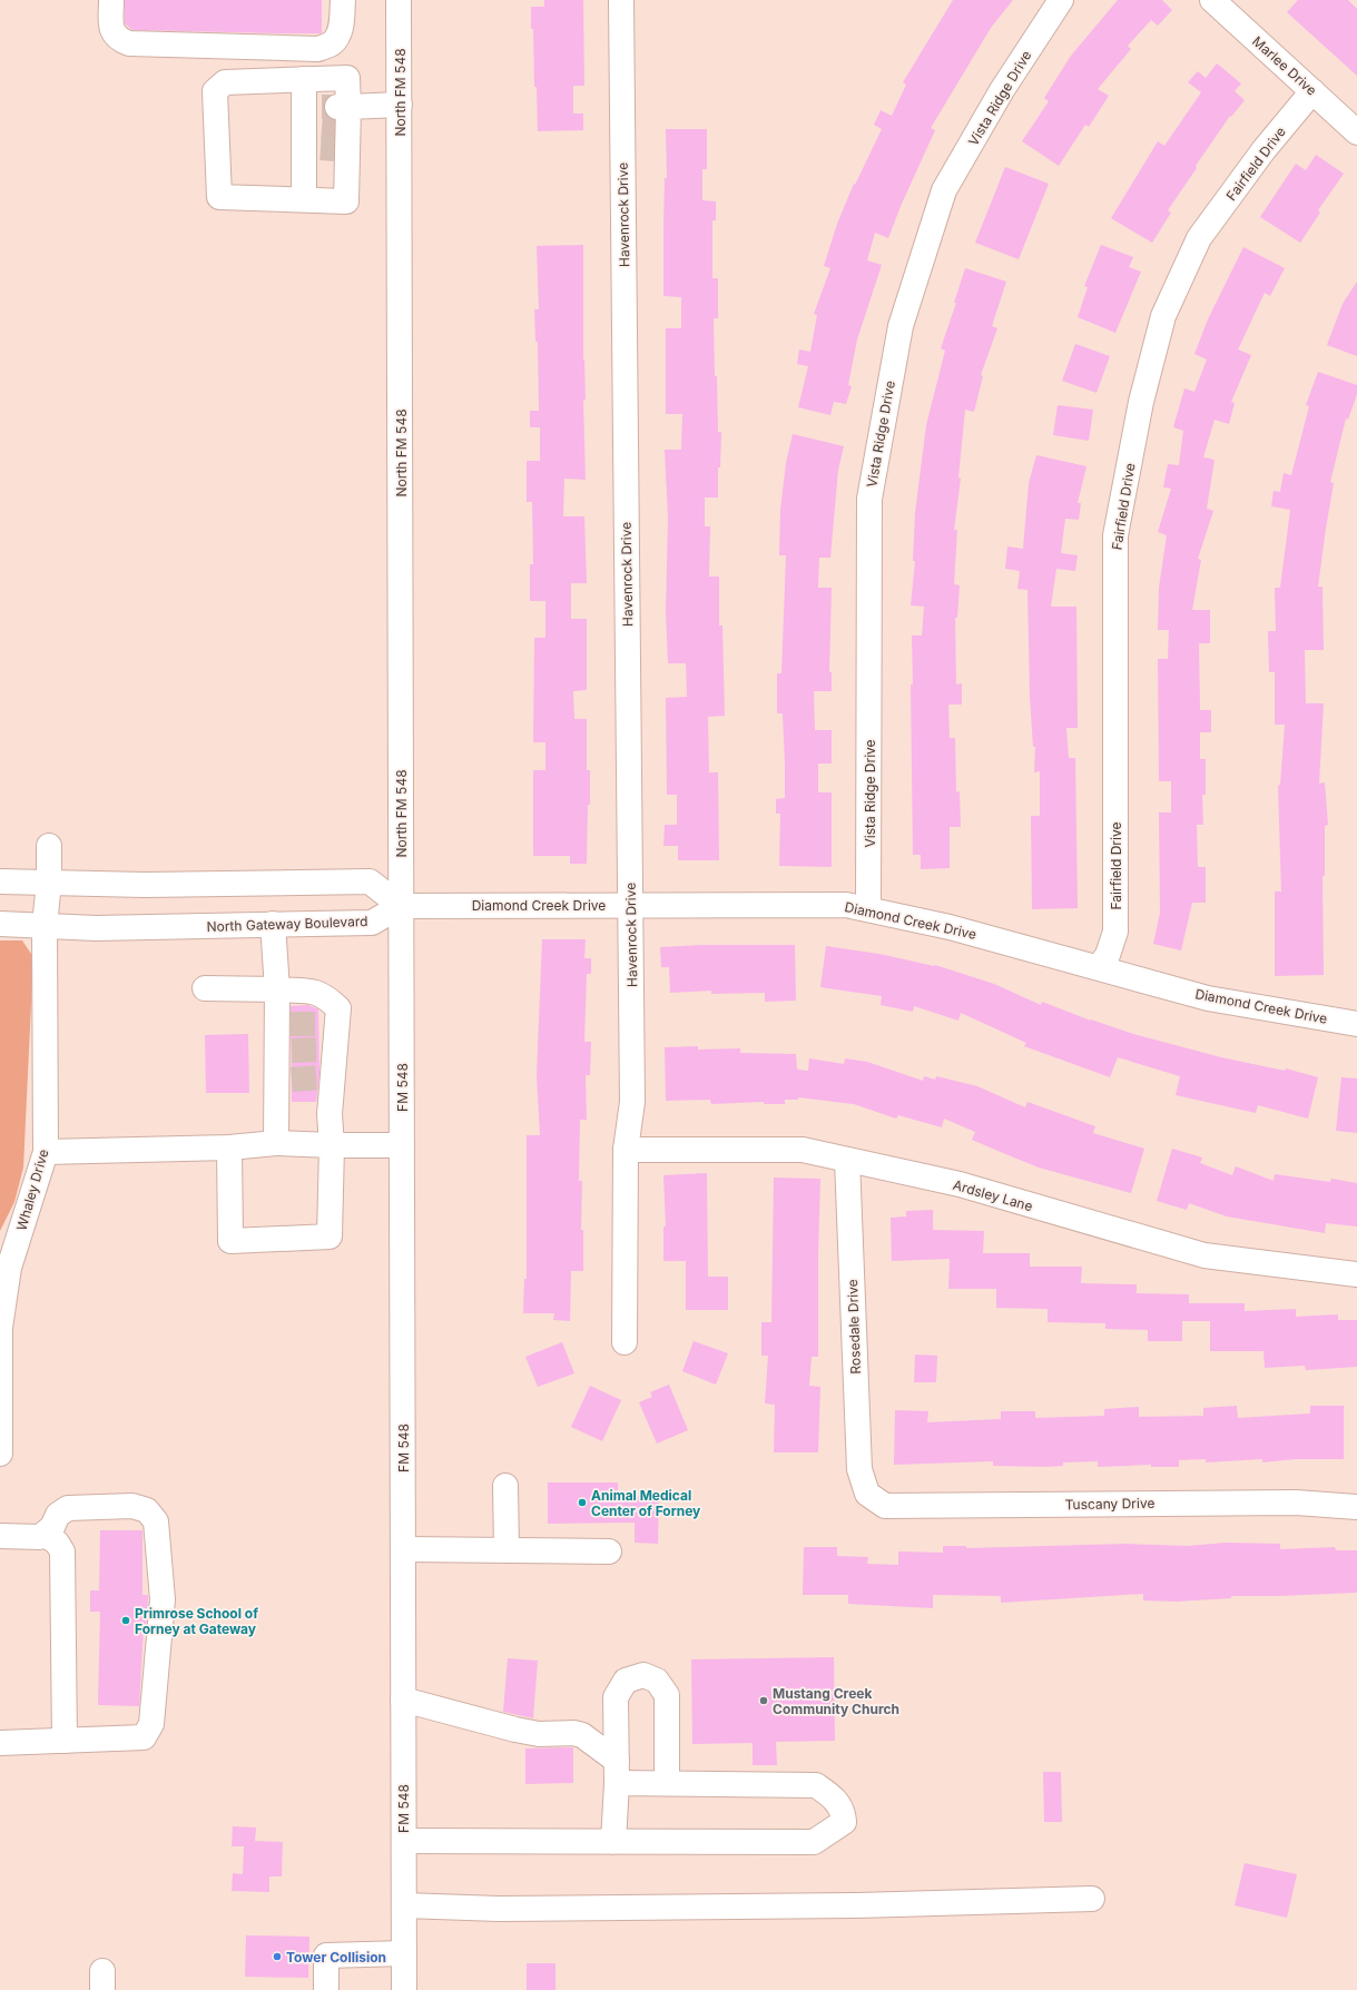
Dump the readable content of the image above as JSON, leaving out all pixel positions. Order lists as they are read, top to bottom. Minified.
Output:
{"streets":{"street":["Marlee Drive","North FM 548","Vista Ridge Drive","Fairfield Drive","Havenrock Drive","Diamond Creek Drive","North Gateway Boulevard","FM 548","Whaley Drive","Ardsley Lane","Rosedale Drive","Tuscany Drive"]},"crossings":[["Marlee Drive","Fairfield Drive"],["North FM 548","Diamond Creek Drive"],["North FM 548","North Gateway Boulevard"],["North FM 548","FM 548"],["Vista Ridge Drive","Diamond Creek Drive"],["Fairfield Drive","Diamond Creek Drive"],["Havenrock Drive","Diamond Creek Drive"],["Havenrock Drive","Ardsley Lane"],["Diamond Creek Drive","North Gateway Boulevard"],["Diamond Creek Drive","FM 548"],["North Gateway Boulevard","FM 548"],["North Gateway Boulevard","Whaley Drive"],["Ardsley Lane","Rosedale Drive"],["Rosedale Drive","Tuscany Drive"]],"places":["Animal Medical Center of Forney","Primrose School of Forney at Gateway","Mustang Creek Community Church","Tower Collision"]}
